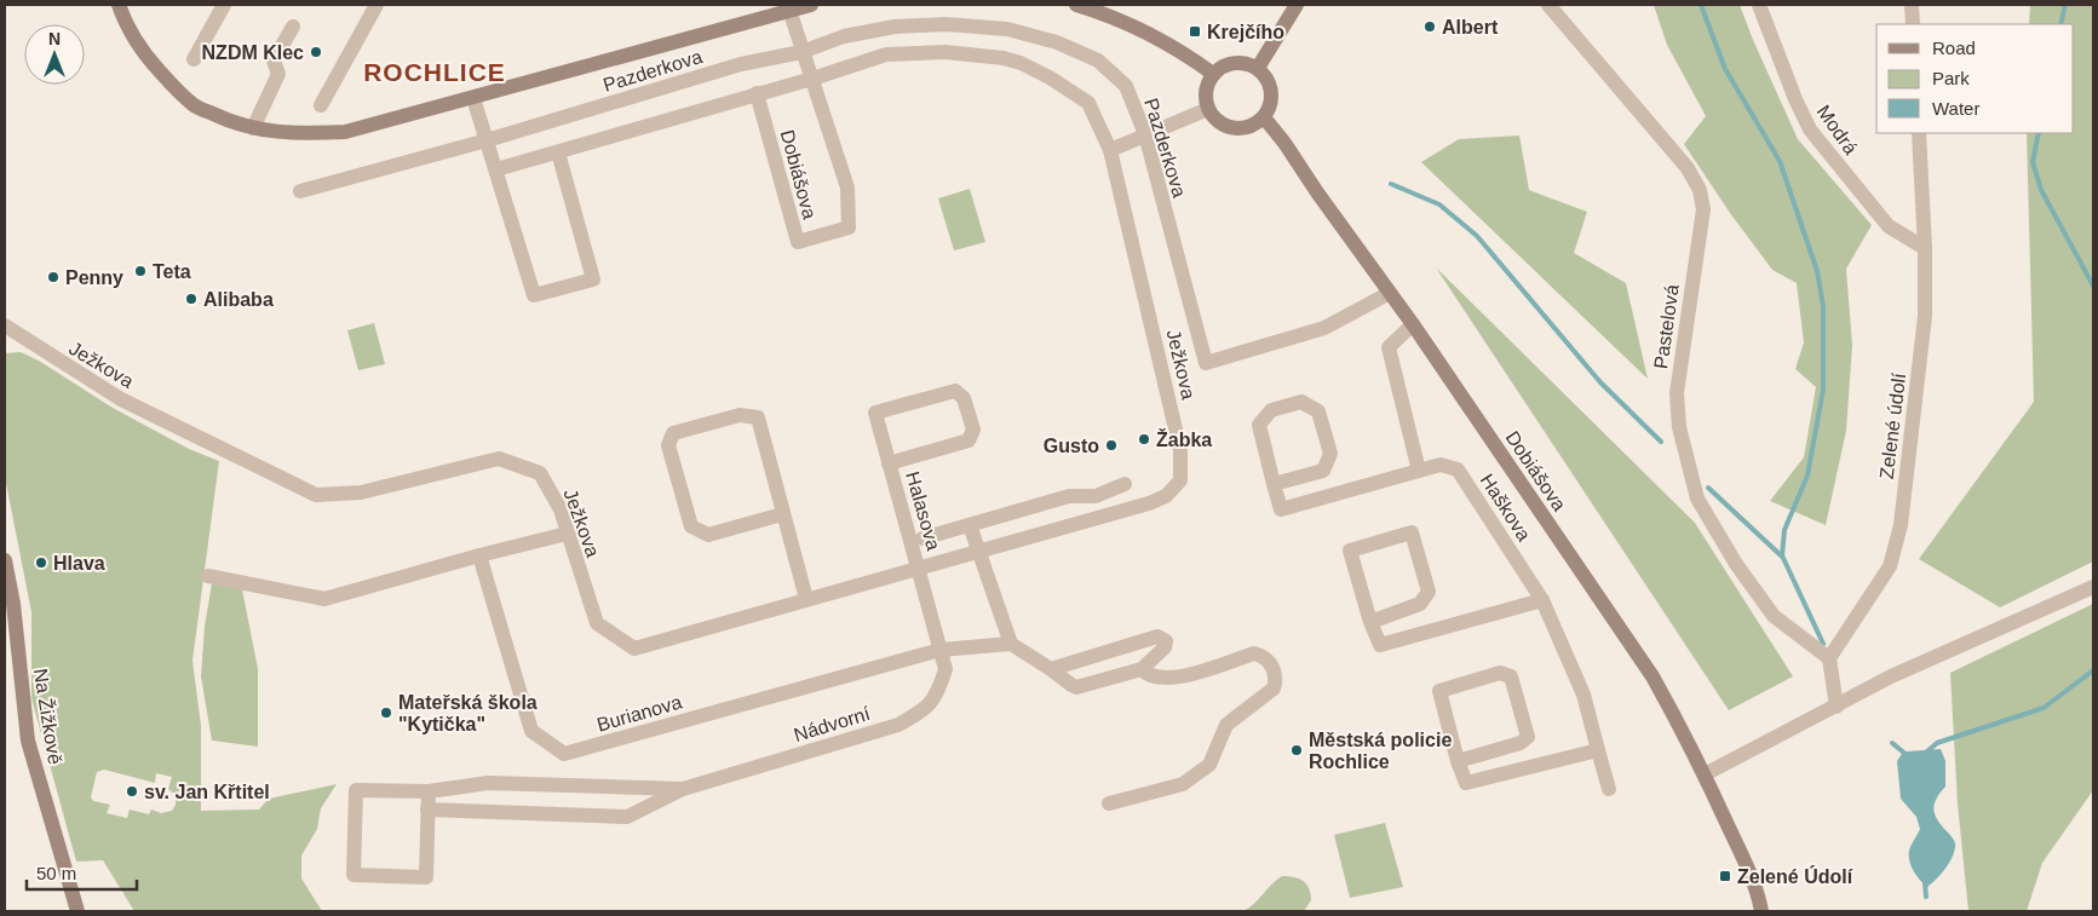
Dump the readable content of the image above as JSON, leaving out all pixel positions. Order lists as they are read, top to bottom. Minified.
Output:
{"streets":{"street":["Pazderkova","Modrá","Dobiášova","Pastelová","Ježkova","Zelené údolí","Haškova","Halasova","Burianova","Na Žižkově","Nádvorní"]},"crossings":[["Pazderkova","Dobiášova"],["Modrá","Zelené údolí"],["Pastelová","Zelené údolí"],["Ježkova","Halasova"],["Burianova","Nádvorní"]],"districts":["ROCHLICE"],"places":{"other":["Albert","NZDM Klec","Teta","Penny","Alibaba","Žabka","Gusto","Hlava","Mateřská škola \"Kytička\"","Městská policie Rochlice","sv. Jan Křtitel"],"transit":["Krejčího","Zelené Údolí"]},"legend":["Road","Park","Water"],"scale_bar":"50 m","north":"top"}
